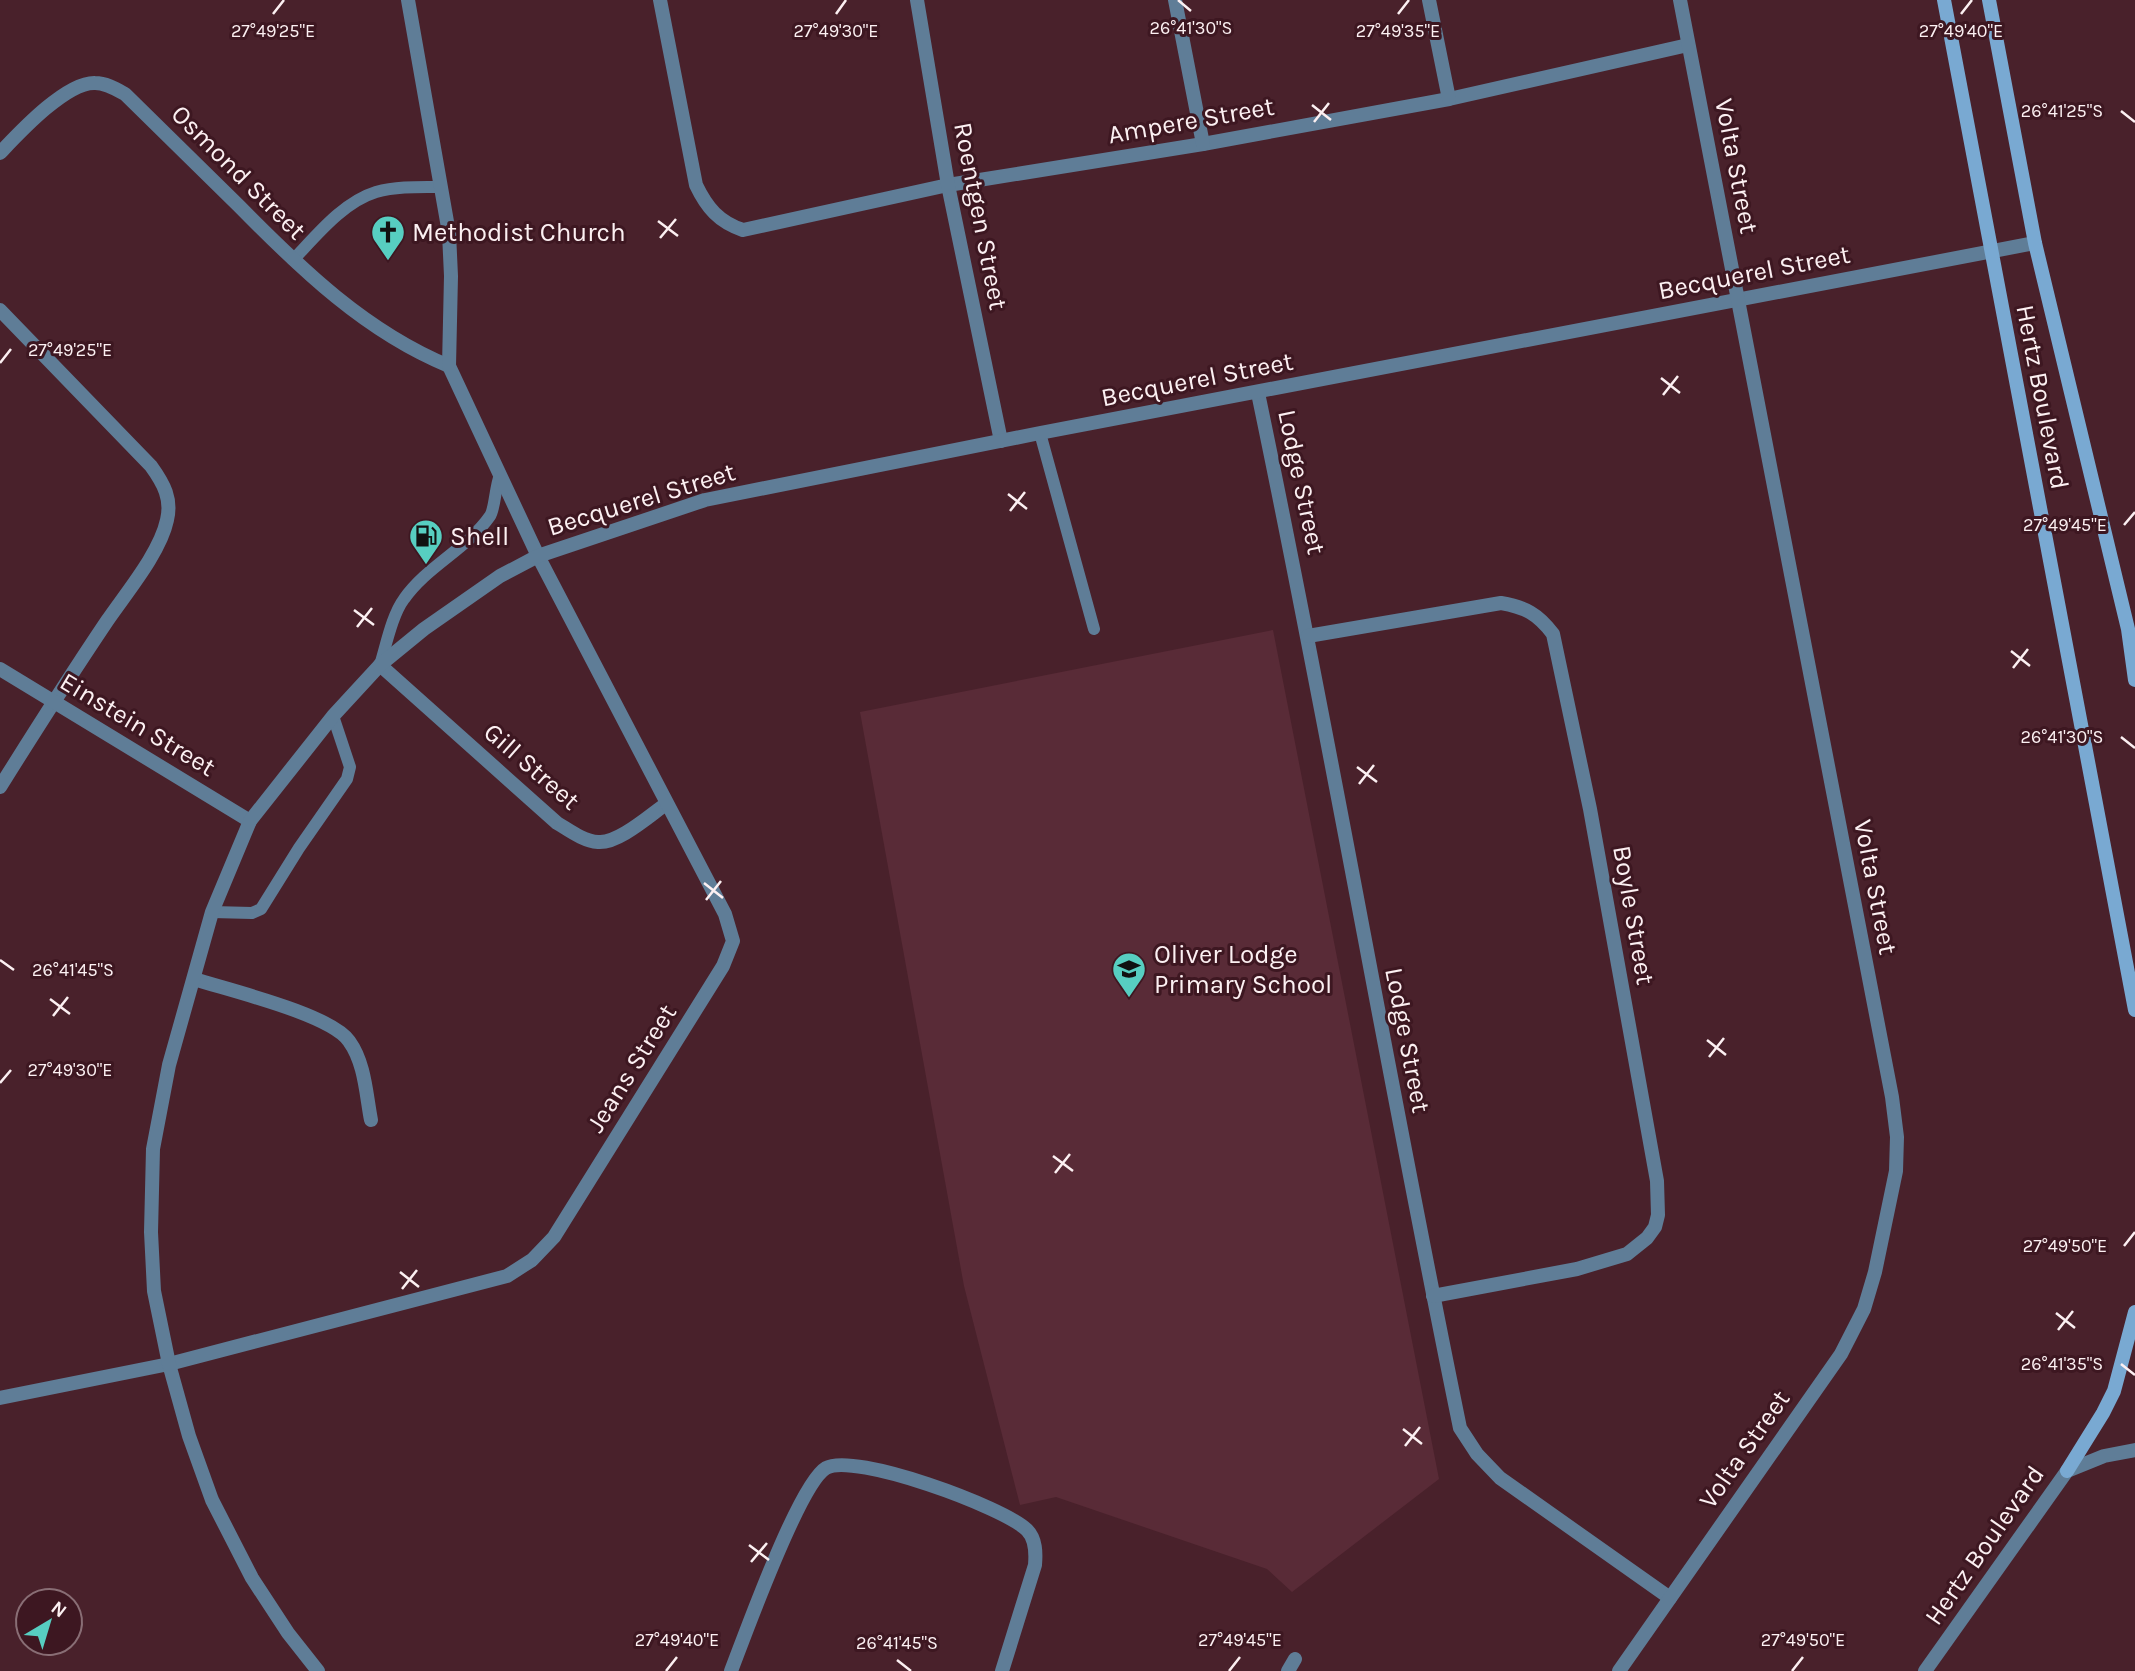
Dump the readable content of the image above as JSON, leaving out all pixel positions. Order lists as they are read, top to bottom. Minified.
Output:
{"streets":{"street":["Ampere Street","Volta Street","Osmond Street","Roentgen Street","Becquerel Street","Hertz Boulevard","Lodge Street","Einstein Street","Gill Street","Boyle Street","Jeans Street"]},"crossings":[["Ampere Street","Volta Street"],["Ampere Street","Roentgen Street"],["Volta Street","Becquerel Street"],["Volta Street","Lodge Street"],["Osmond Street","Jeans Street"],["Roentgen Street","Becquerel Street"],["Becquerel Street","Hertz Boulevard"],["Becquerel Street","Lodge Street"],["Becquerel Street","Einstein Street"],["Becquerel Street","Gill Street"],["Becquerel Street","Jeans Street"],["Lodge Street","Boyle Street"],["Gill Street","Jeans Street"]],"places":{"church":["Methodist Church"],"fuel station":["Shell"],"school or university":["Oliver Lodge Primary School"]},"north":"top right","coordinates":["26°41'30\"S","27°49'30\"E","27°49'35\"E","27°49'40\"E","27°49'25\"E","26°41'25\"S","27°49'45\"E","26°41'45\"S","27°49'50\"E","26°41'35\"S"]}
